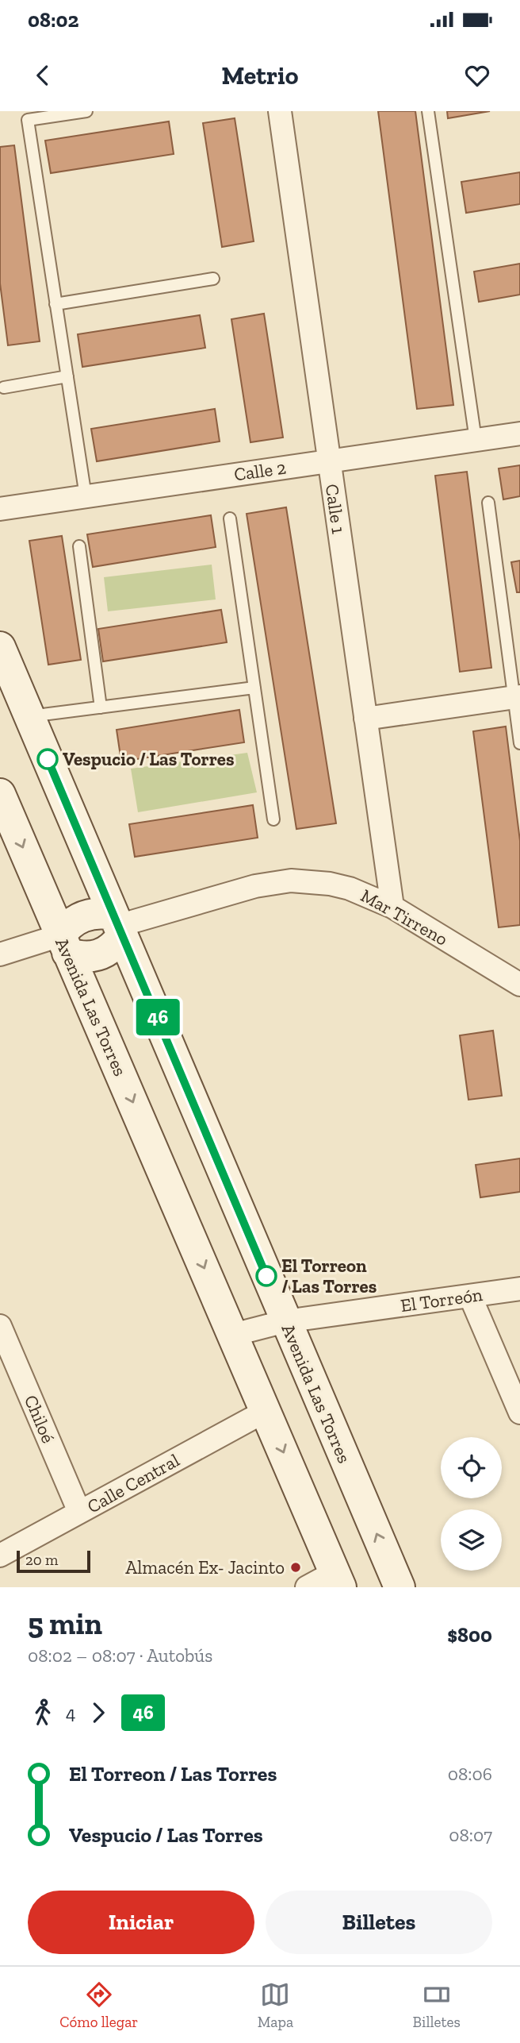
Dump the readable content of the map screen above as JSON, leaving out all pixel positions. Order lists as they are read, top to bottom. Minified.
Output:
{"streets":{"main road":["Avenida Las Torres"],"street":["Calle 2","Calle 1","Mar Tirreno","El Torreón","Chiloé","Calle Central"]},"crossings":[["Calle 2","Calle 1"],["Calle 1","Mar Tirreno"],["Mar Tirreno","Avenida Las Torres"],["Avenida Las Torres","El Torreón"],["Avenida Las Torres","Calle Central"],["Chiloé","Calle Central"]],"places":["Vespucio / Las Torres","El Torreon / Las Torres","Almacén Ex- Jacinto"],"lines":["bus line 46"],"scale_bar":"20 m","page":{"status":"08:02","header":"Metrio","on_map":"46","scale":"20 m","heading":["5 min","08:02 – 08:07 · Autobús","$800"],"legs":["4","46"],"list":[{"name":"El Torreon / Las Torres","value":"08:06"},{"name":"Vespucio / Las Torres","value":"08:07"}],"buttons":["Iniciar","Billetes"],"tabs":["Cómo llegar","Mapa","Billetes"]}}
